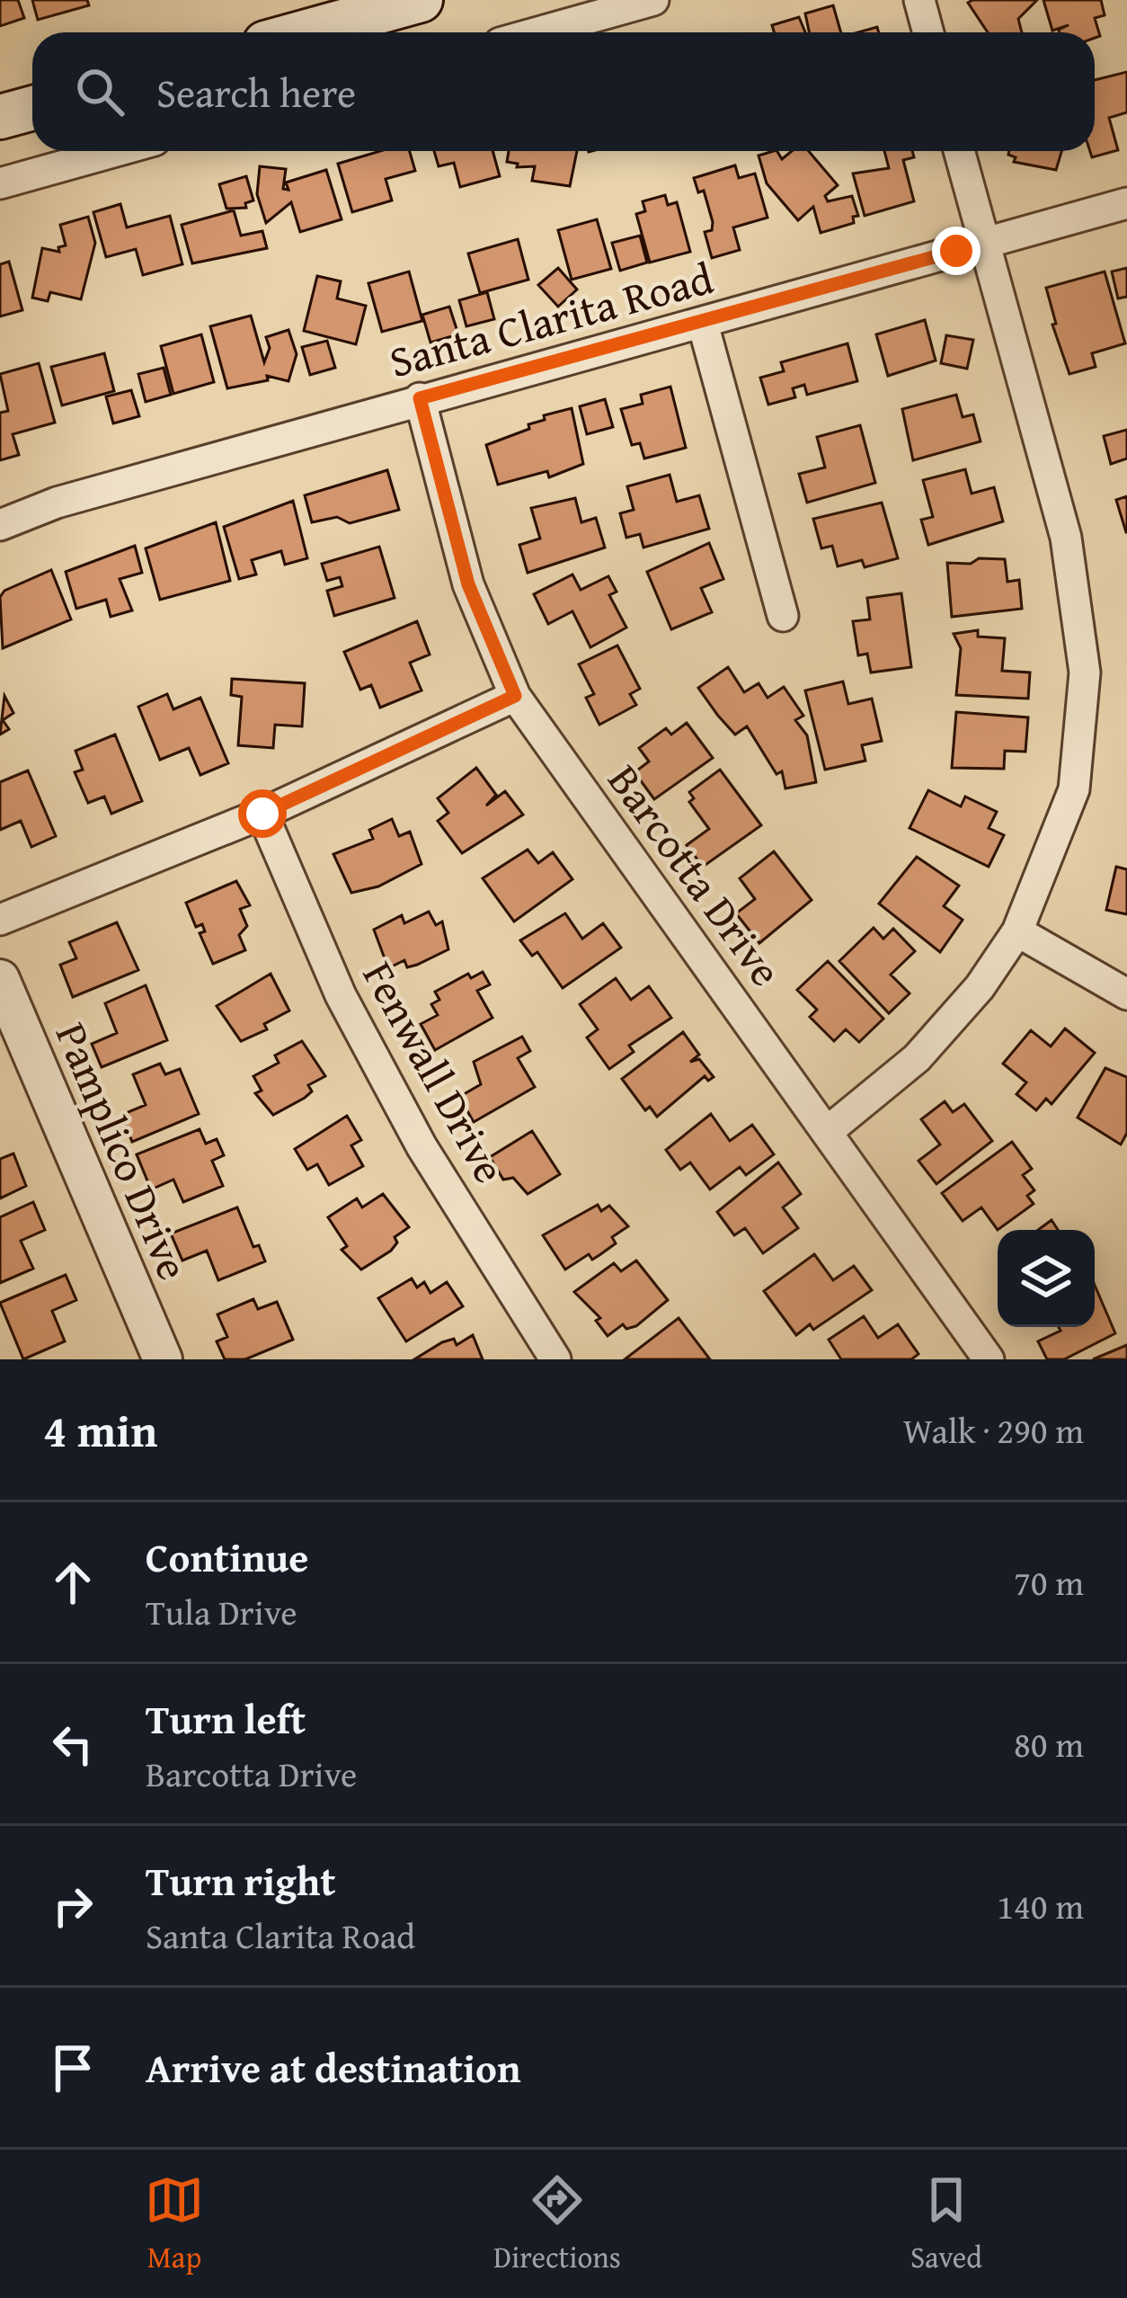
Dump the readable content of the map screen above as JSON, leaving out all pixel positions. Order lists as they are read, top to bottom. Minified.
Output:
{"streets":{"street":["Santa Clarita Road","Barcotta Drive","Fenwall Drive","Pamplico Drive"]},"crossings":[["Santa Clarita Road","Barcotta Drive"]],"page":{"search":"Search here","heading":["4 min","Walk · 290 m"],"list":[["Continue","Tula Drive","70 m"],["Turn left","Barcotta Drive","80 m"],["Turn right","Santa Clarita Road","140 m"],"Arrive at destination"],"nav":["Map","Directions","Saved"]}}
